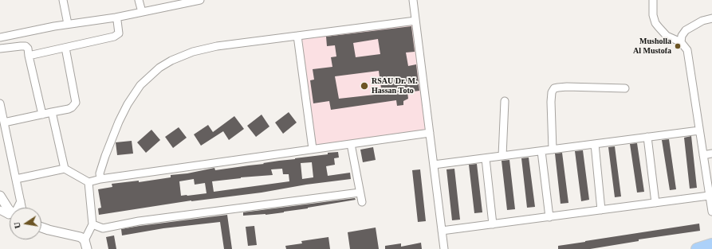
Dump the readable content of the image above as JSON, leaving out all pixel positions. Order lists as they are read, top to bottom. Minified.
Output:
{"places":["Musholla Al Mustofa","RSAU Dr. M. Hassan Toto"],"north":"left"}
